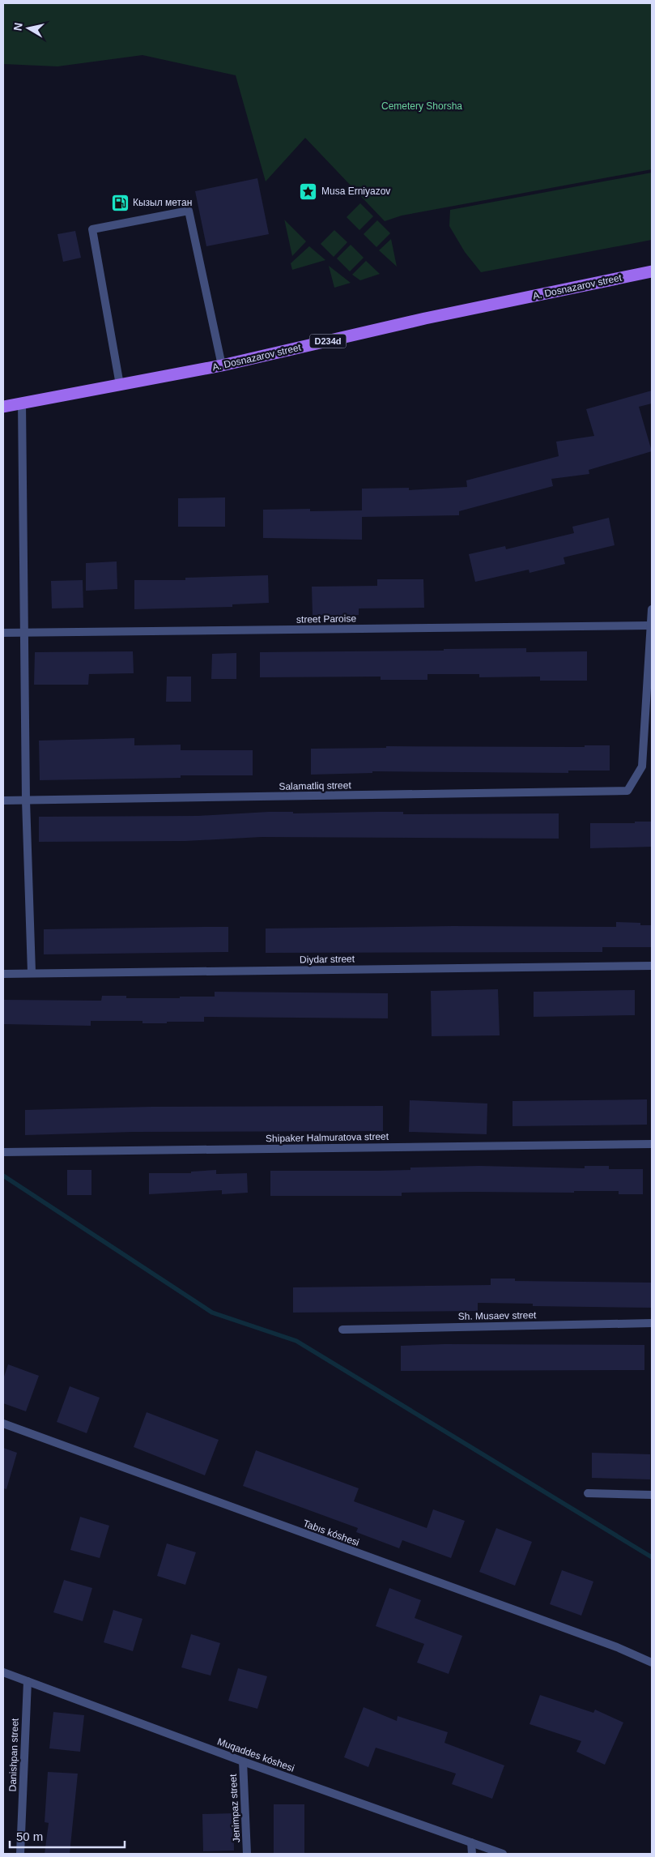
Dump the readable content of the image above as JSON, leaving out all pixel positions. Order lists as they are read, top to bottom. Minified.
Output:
{"streets":{"main road":["A. Dosnazarov street","D234d"],"street":["street Paroise","Salamatliq street","Diydar street","Shipaker Halmuratova street","Sh. Musaev street","Tabıs kóshesi","Danishpan street","Muqaddes kóshesi","Jenimpaz street"]},"crossings":[["street Paroise","Salamatliq street"],["Danishpan street","Muqaddes kóshesi"],["Muqaddes kóshesi","Jenimpaz street"]],"parks":["Cemetery Shorsha"],"places":{"place":["Musa Erniyazov"],"fuel station":["Кызыл метан"]},"scale_bar":"50 m","north":"left"}
